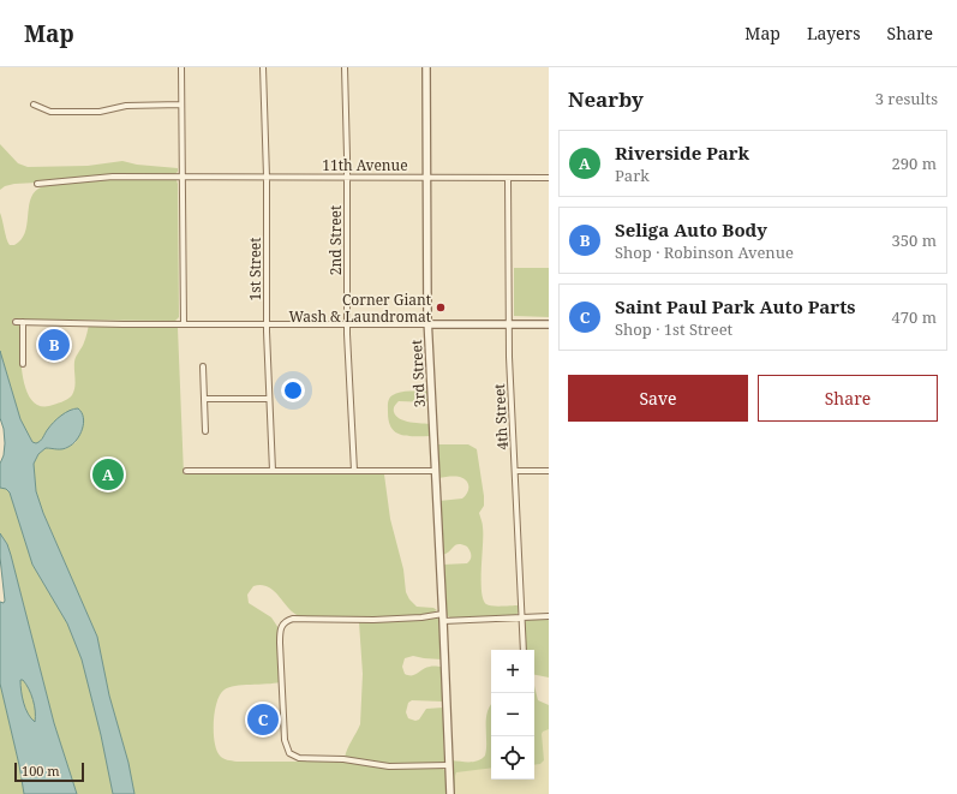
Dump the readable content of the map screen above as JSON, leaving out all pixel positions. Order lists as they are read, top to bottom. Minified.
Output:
{"streets":{"street":["11th Avenue","2nd Street","1st Street","3rd Street","4th Street"]},"crossings":[["11th Avenue","2nd Street"],["11th Avenue","1st Street"],["11th Avenue","3rd Street"],["11th Avenue","4th Street"]],"places":["Corner Giant Wash & Laundromat"],"scale_bar":"100 m","page":{"header":"Map","nav":["Map","Layers","Share"],"heading":["Nearby","3 results"],"list":[{"mark":"A","name":"Riverside Park","note":"Park","value":"290 m"},{"mark":"B","name":"Seliga Auto Body","note":"Shop · Robinson Avenue","value":"350 m"},{"mark":"C","name":"Saint Paul Park Auto Parts","note":"Shop · 1st Street","value":"470 m"}],"pins":["B","A","C"],"buttons":["Save","Share"],"map_buttons":["+","−"],"scale":"100 m"}}
